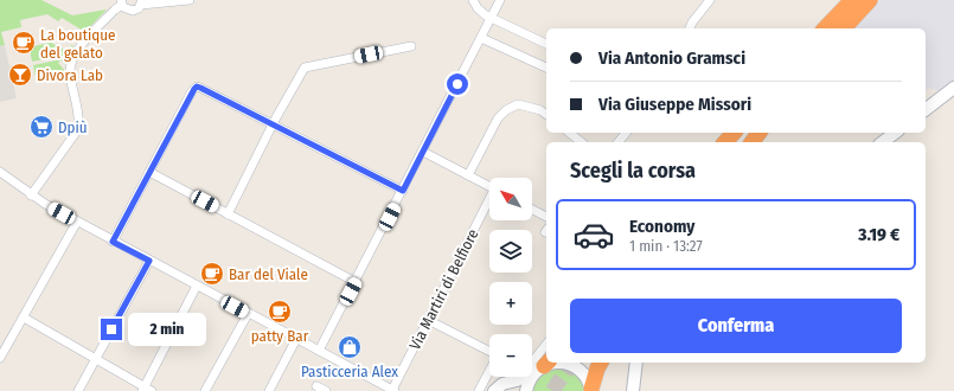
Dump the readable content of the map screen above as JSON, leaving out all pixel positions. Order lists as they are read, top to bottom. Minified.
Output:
{"streets":{"street":["Via Martiri di Belfiore"]},"places":{"cafe":["La boutique del gelato","Bar del Viale","patty Bar"],"bar":["Divora Lab"],"supermarket":["Dpiù"],"shop":["Pasticceria Alex"]},"north":"top left","page":{"banner":["Via Antonio Gramsci","Via Giuseppe Missori"],"heading":"Scegli la corsa","map_buttons":["+","−"],"list":[{"name":"Economy","note":"1 min · 13:27","value":"3.19 €"}],"buttons":"Conferma","bubble":"2 min"}}
